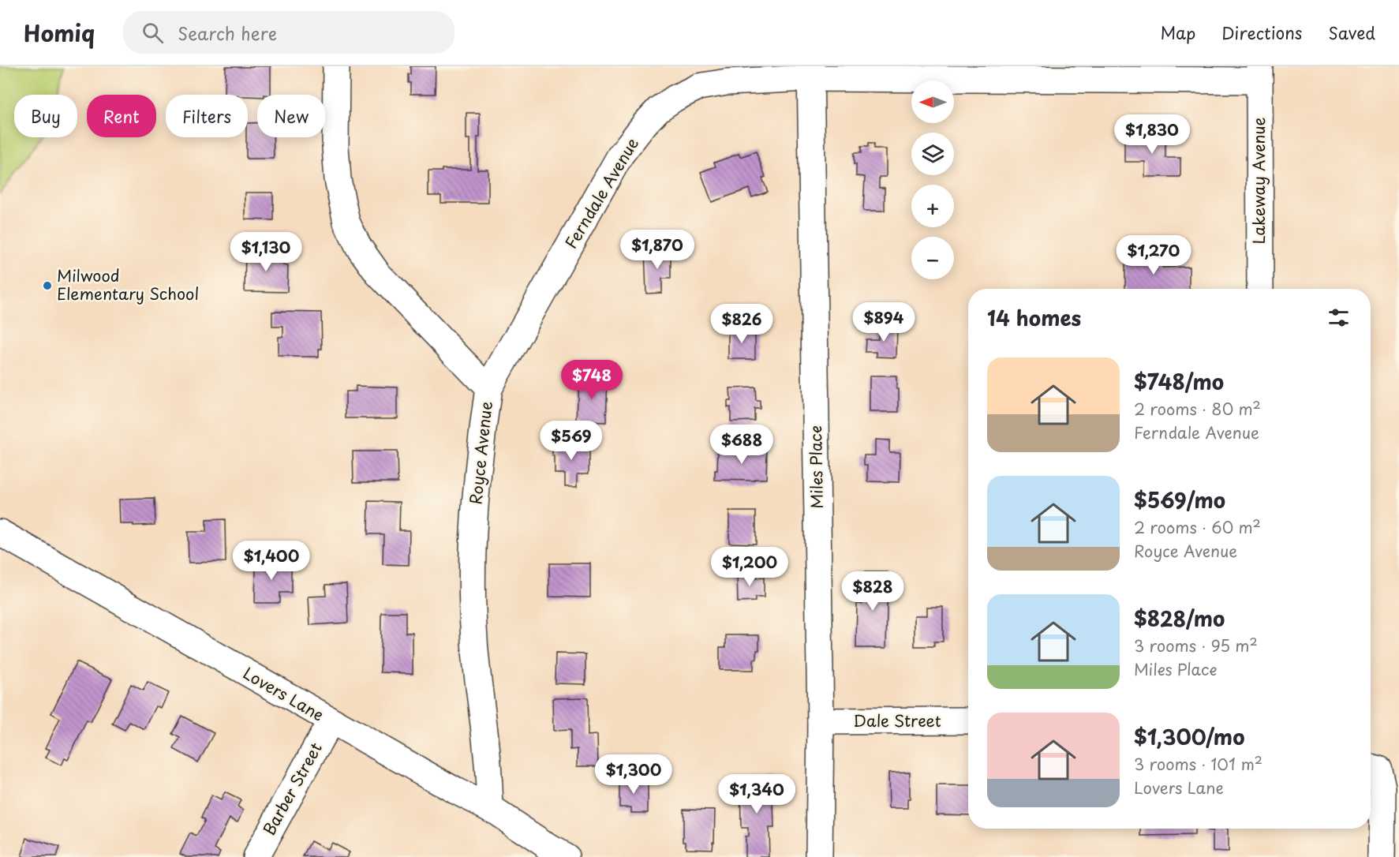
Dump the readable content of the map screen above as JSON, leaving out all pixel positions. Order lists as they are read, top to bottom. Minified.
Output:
{"streets":{"street":["Lakeway Avenue","Ferndale Avenue","Royce Avenue","Miles Place","Lovers Lane","Dale Street","Barber Street"]},"crossings":[["Lakeway Avenue","Ferndale Avenue"],["Ferndale Avenue","Royce Avenue"],["Ferndale Avenue","Miles Place"],["Royce Avenue","Lovers Lane"],["Miles Place","Dale Street"],["Lovers Lane","Barber Street"]],"places":["Milwood Elementary School"],"north":"left","page":{"header":"Homiq","search":"Search here","nav":["Map","Directions","Saved"],"map_buttons":["+","−"],"chip":["Buy","Rent","Filters","New"],"price":["$1,830","$1,870","$1,130","$1,270","$894","$826","$748","$569","$688","$1,400","$1,200","$828","$1,300","$1,340"],"heading":"14 homes","list":[{"name":"$748/mo","note":"2 rooms · 80 m² · Ferndale Avenue"},{"name":"$569/mo","note":"2 rooms · 60 m² · Royce Avenue"},{"name":"$828/mo","note":"3 rooms · 95 m² · Miles Place"},{"name":"$1,300/mo","note":"3 rooms · 101 m² · Lovers Lane"}]}}
